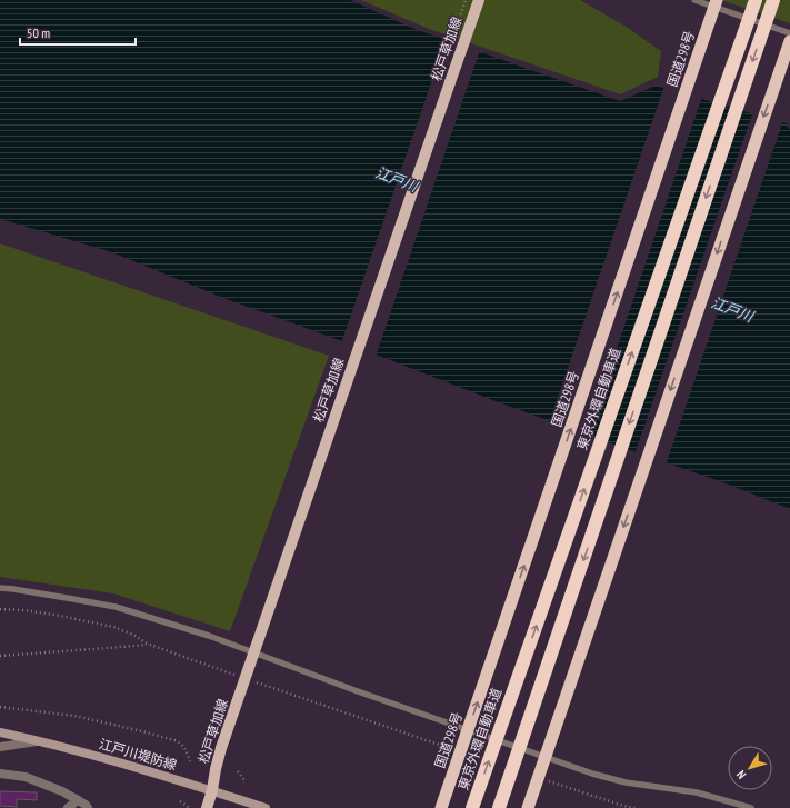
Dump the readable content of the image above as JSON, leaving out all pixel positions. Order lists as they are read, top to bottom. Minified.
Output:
{"streets":{"highway":["国道298号","東京外環自動車道"],"main road":["松戸草加線","江戸川堤防線"]},"crossings":[["松戸草加線","江戸川堤防線"]],"water":["江戸川"],"scale_bar":"50 m","north":"bottom left"}
